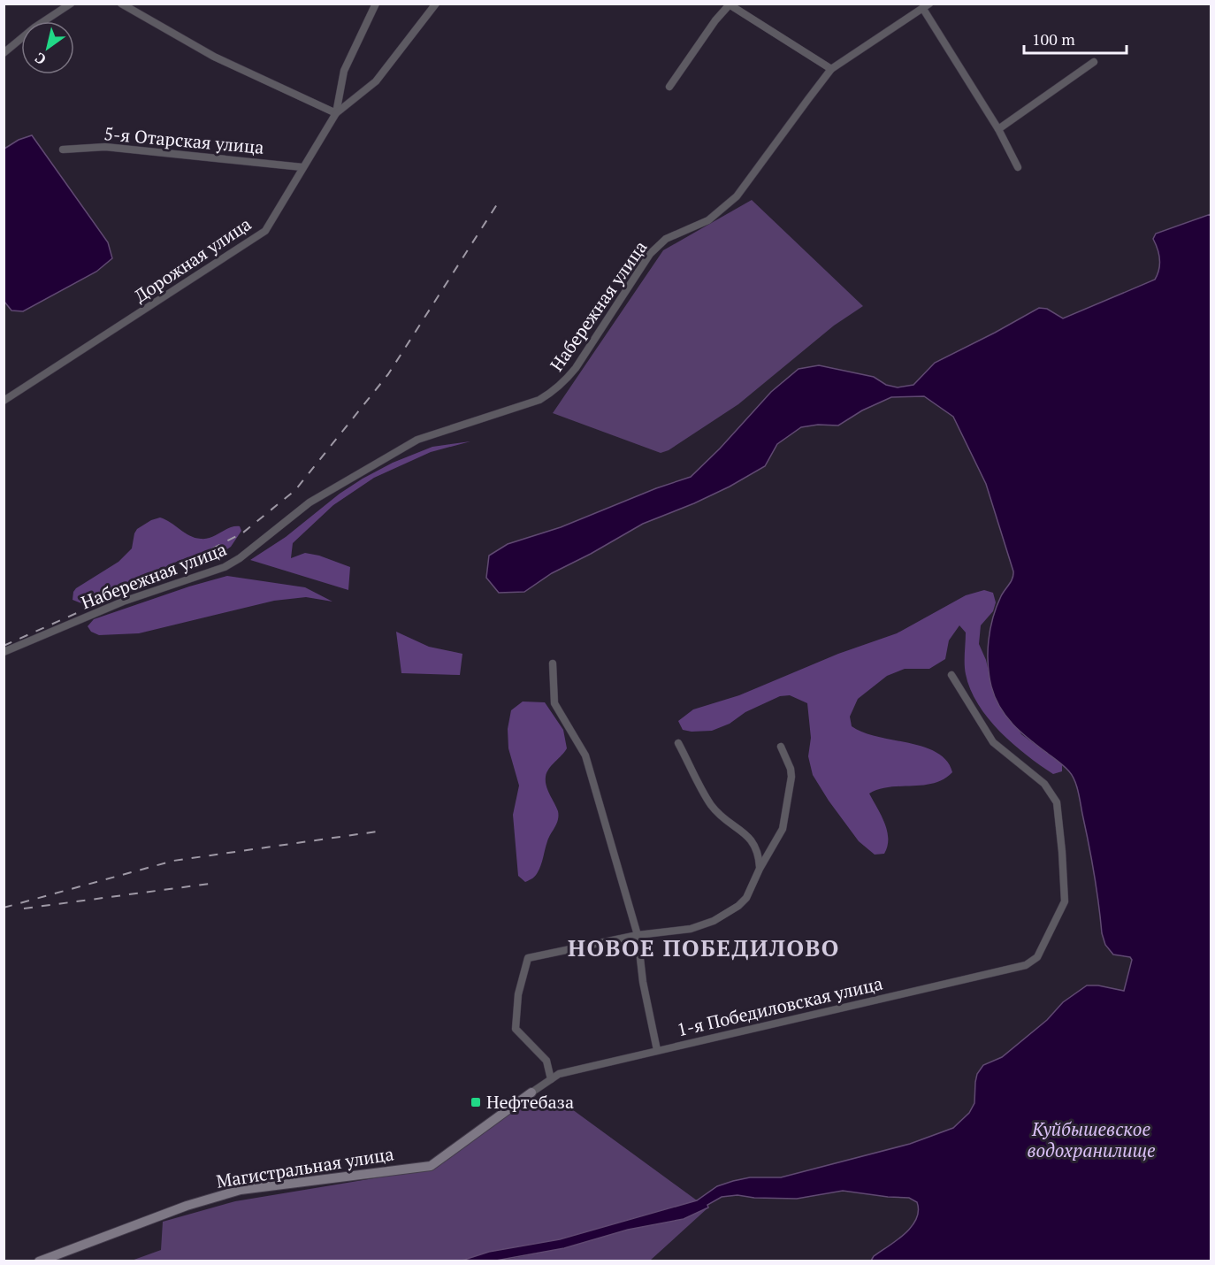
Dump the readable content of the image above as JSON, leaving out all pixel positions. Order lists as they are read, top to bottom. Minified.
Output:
{"streets":{"street":["5-я Отарская улица","Дорожная улица","Набережная улица","1-я Победиловская улица","Магистральная улица"]},"crossings":[["5-я Отарская улица","Дорожная улица"],["1-я Победиловская улица","Магистральная улица"]],"districts":["НОВОЕ ПОБЕДИЛОВО"],"water":["Куйбышевское водохранилище"],"places":{"transit":["Нефтебаза"]},"scale_bar":"100 m","north":"bottom left"}
